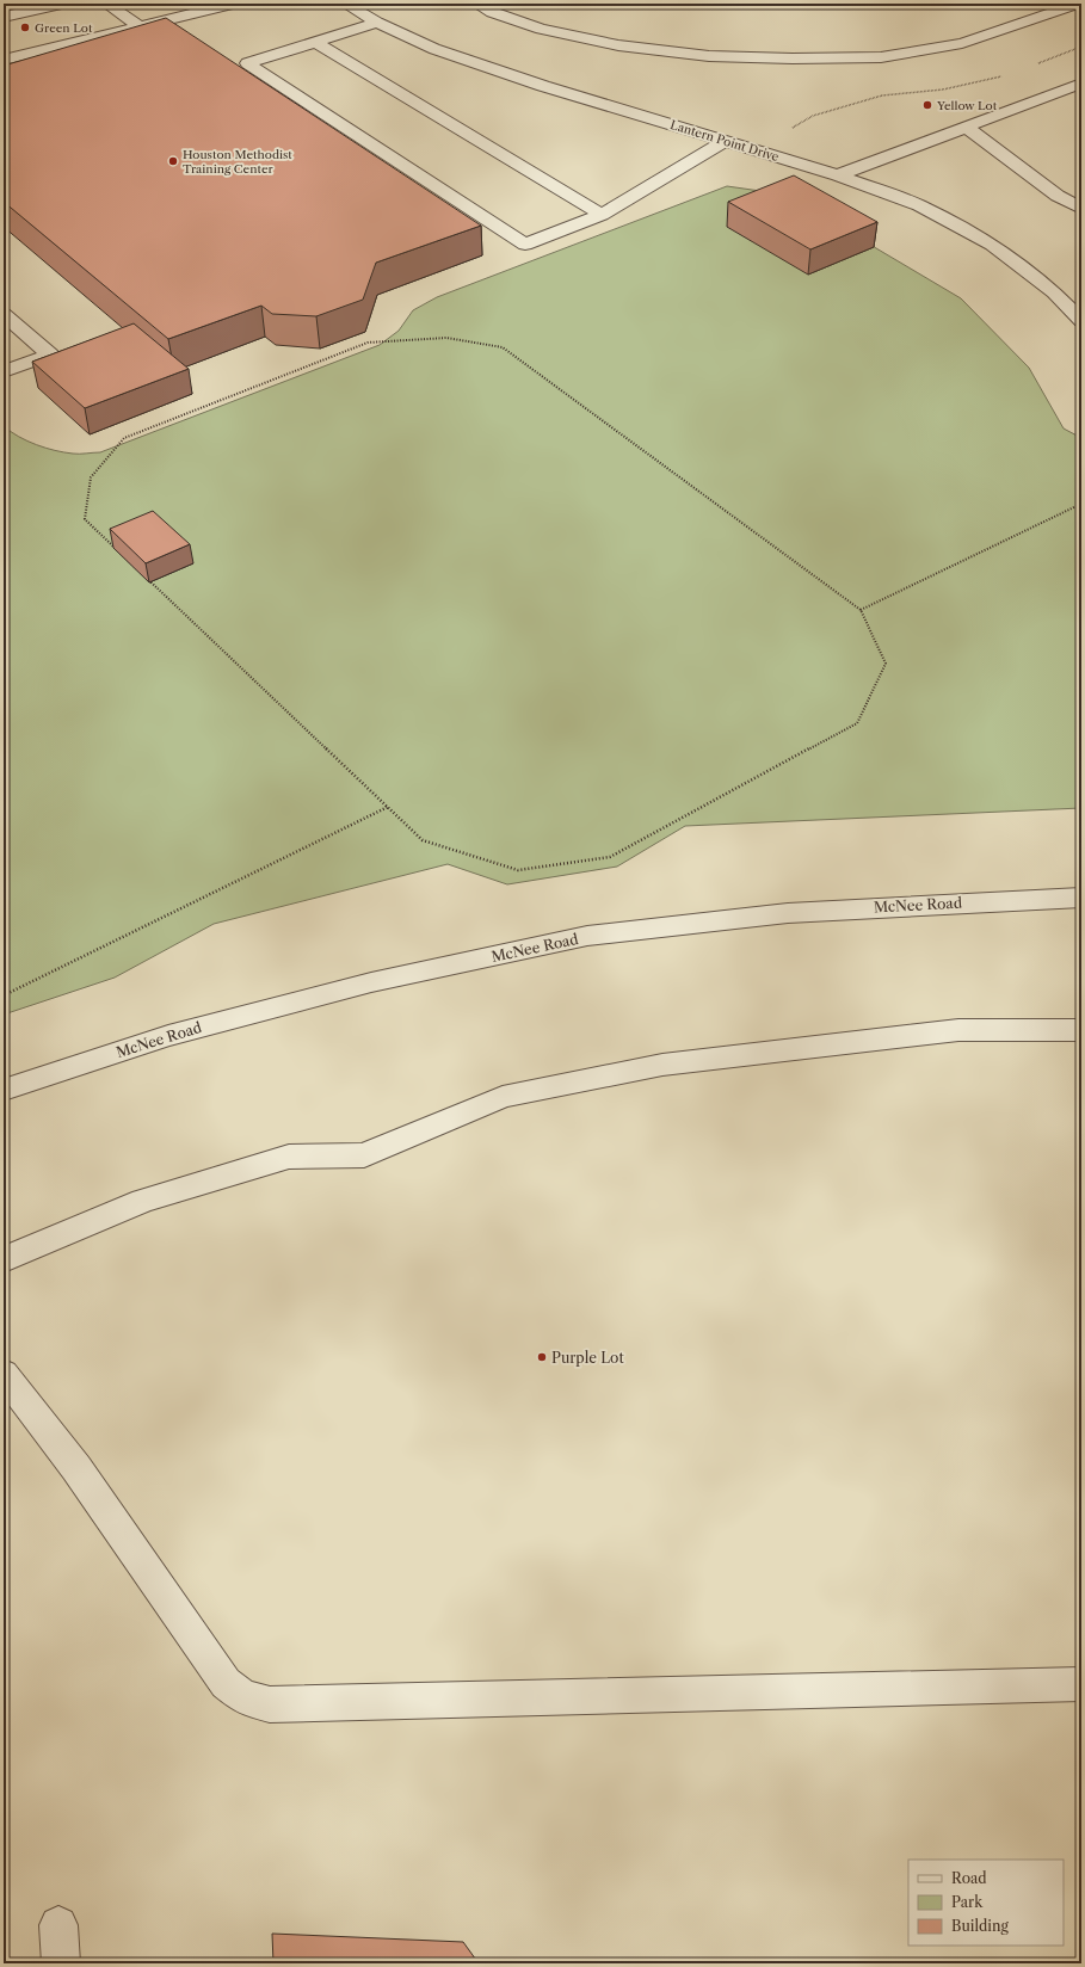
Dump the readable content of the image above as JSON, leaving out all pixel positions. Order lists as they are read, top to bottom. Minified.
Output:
{"streets":{"street":["Lantern Point Drive","McNee Road"]},"places":["Green Lot","Yellow Lot","Houston Methodist Training Center","Purple Lot"],"legend":["Road","Park","Building"]}
